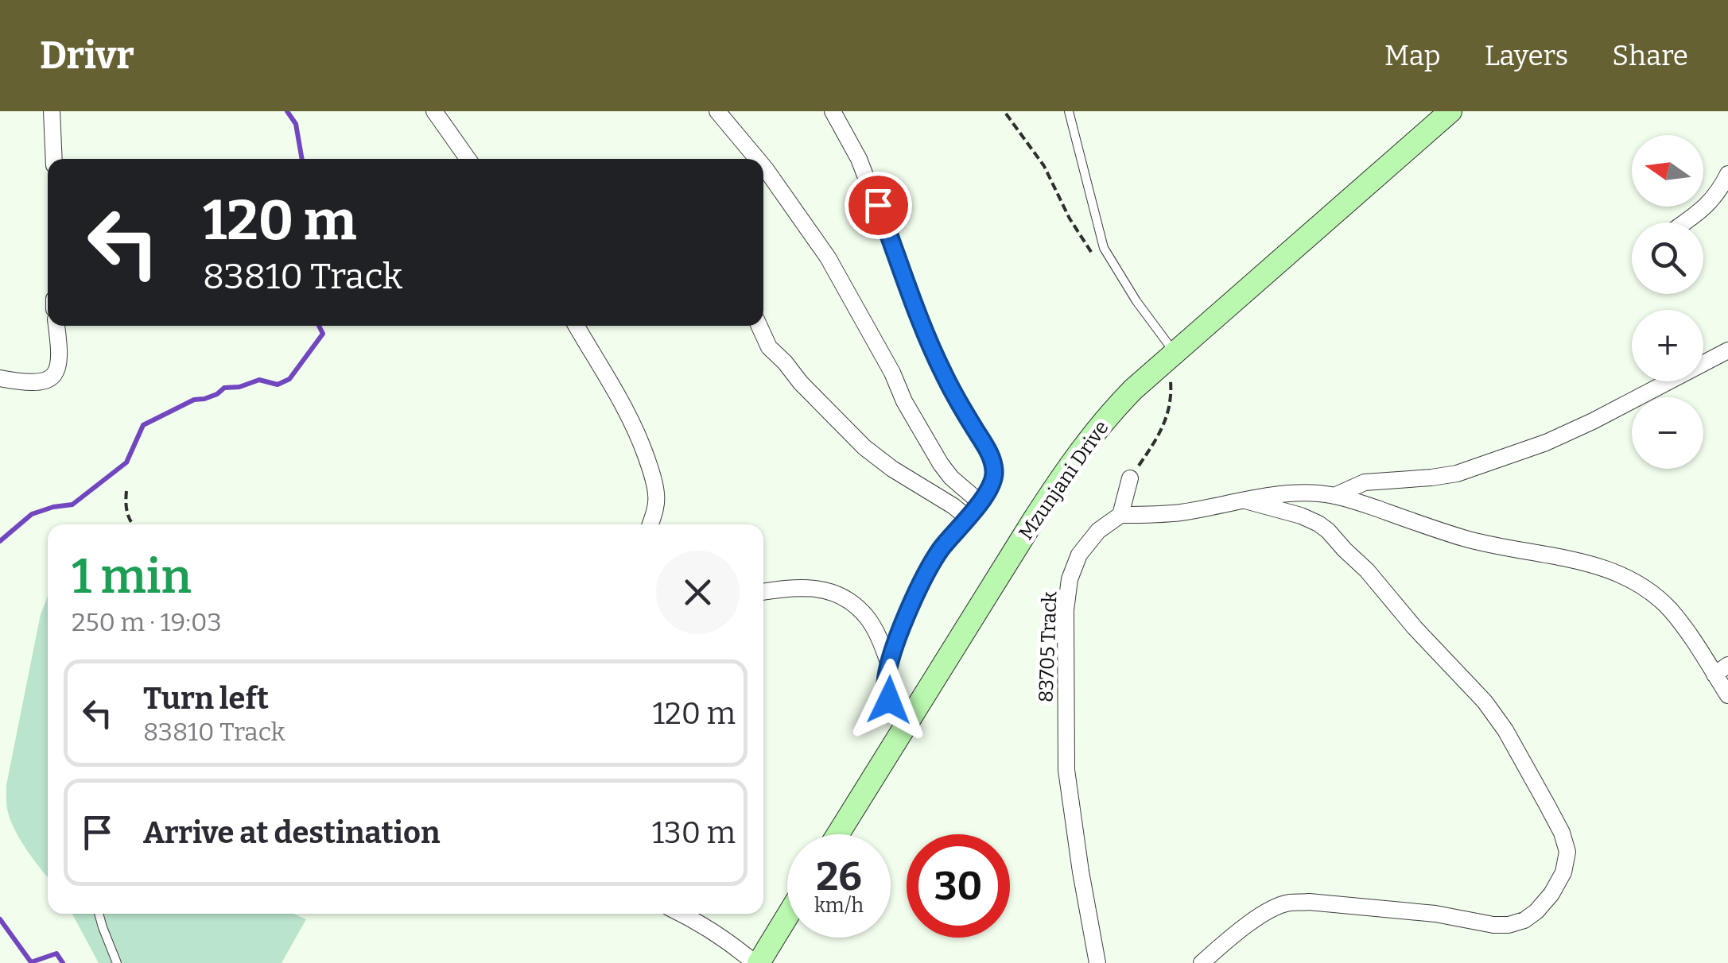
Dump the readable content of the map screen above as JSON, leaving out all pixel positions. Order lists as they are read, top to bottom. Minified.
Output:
{"streets":{"main road":["Mzunjani Drive"],"street":["83705 Track"]},"north":"left","page":{"header":"Drivr","nav":["Map","Layers","Share"],"map_buttons":["+","−"],"turn":["120 m","83810 Track"],"heading":["1 min","250 m · 19:03"],"list":[{"name":"Turn left","note":"83810 Track","value":"120 m"},{"name":"Arrive at destination","value":"130 m"}],"speed":"26 km/h","limit":"30"}}
